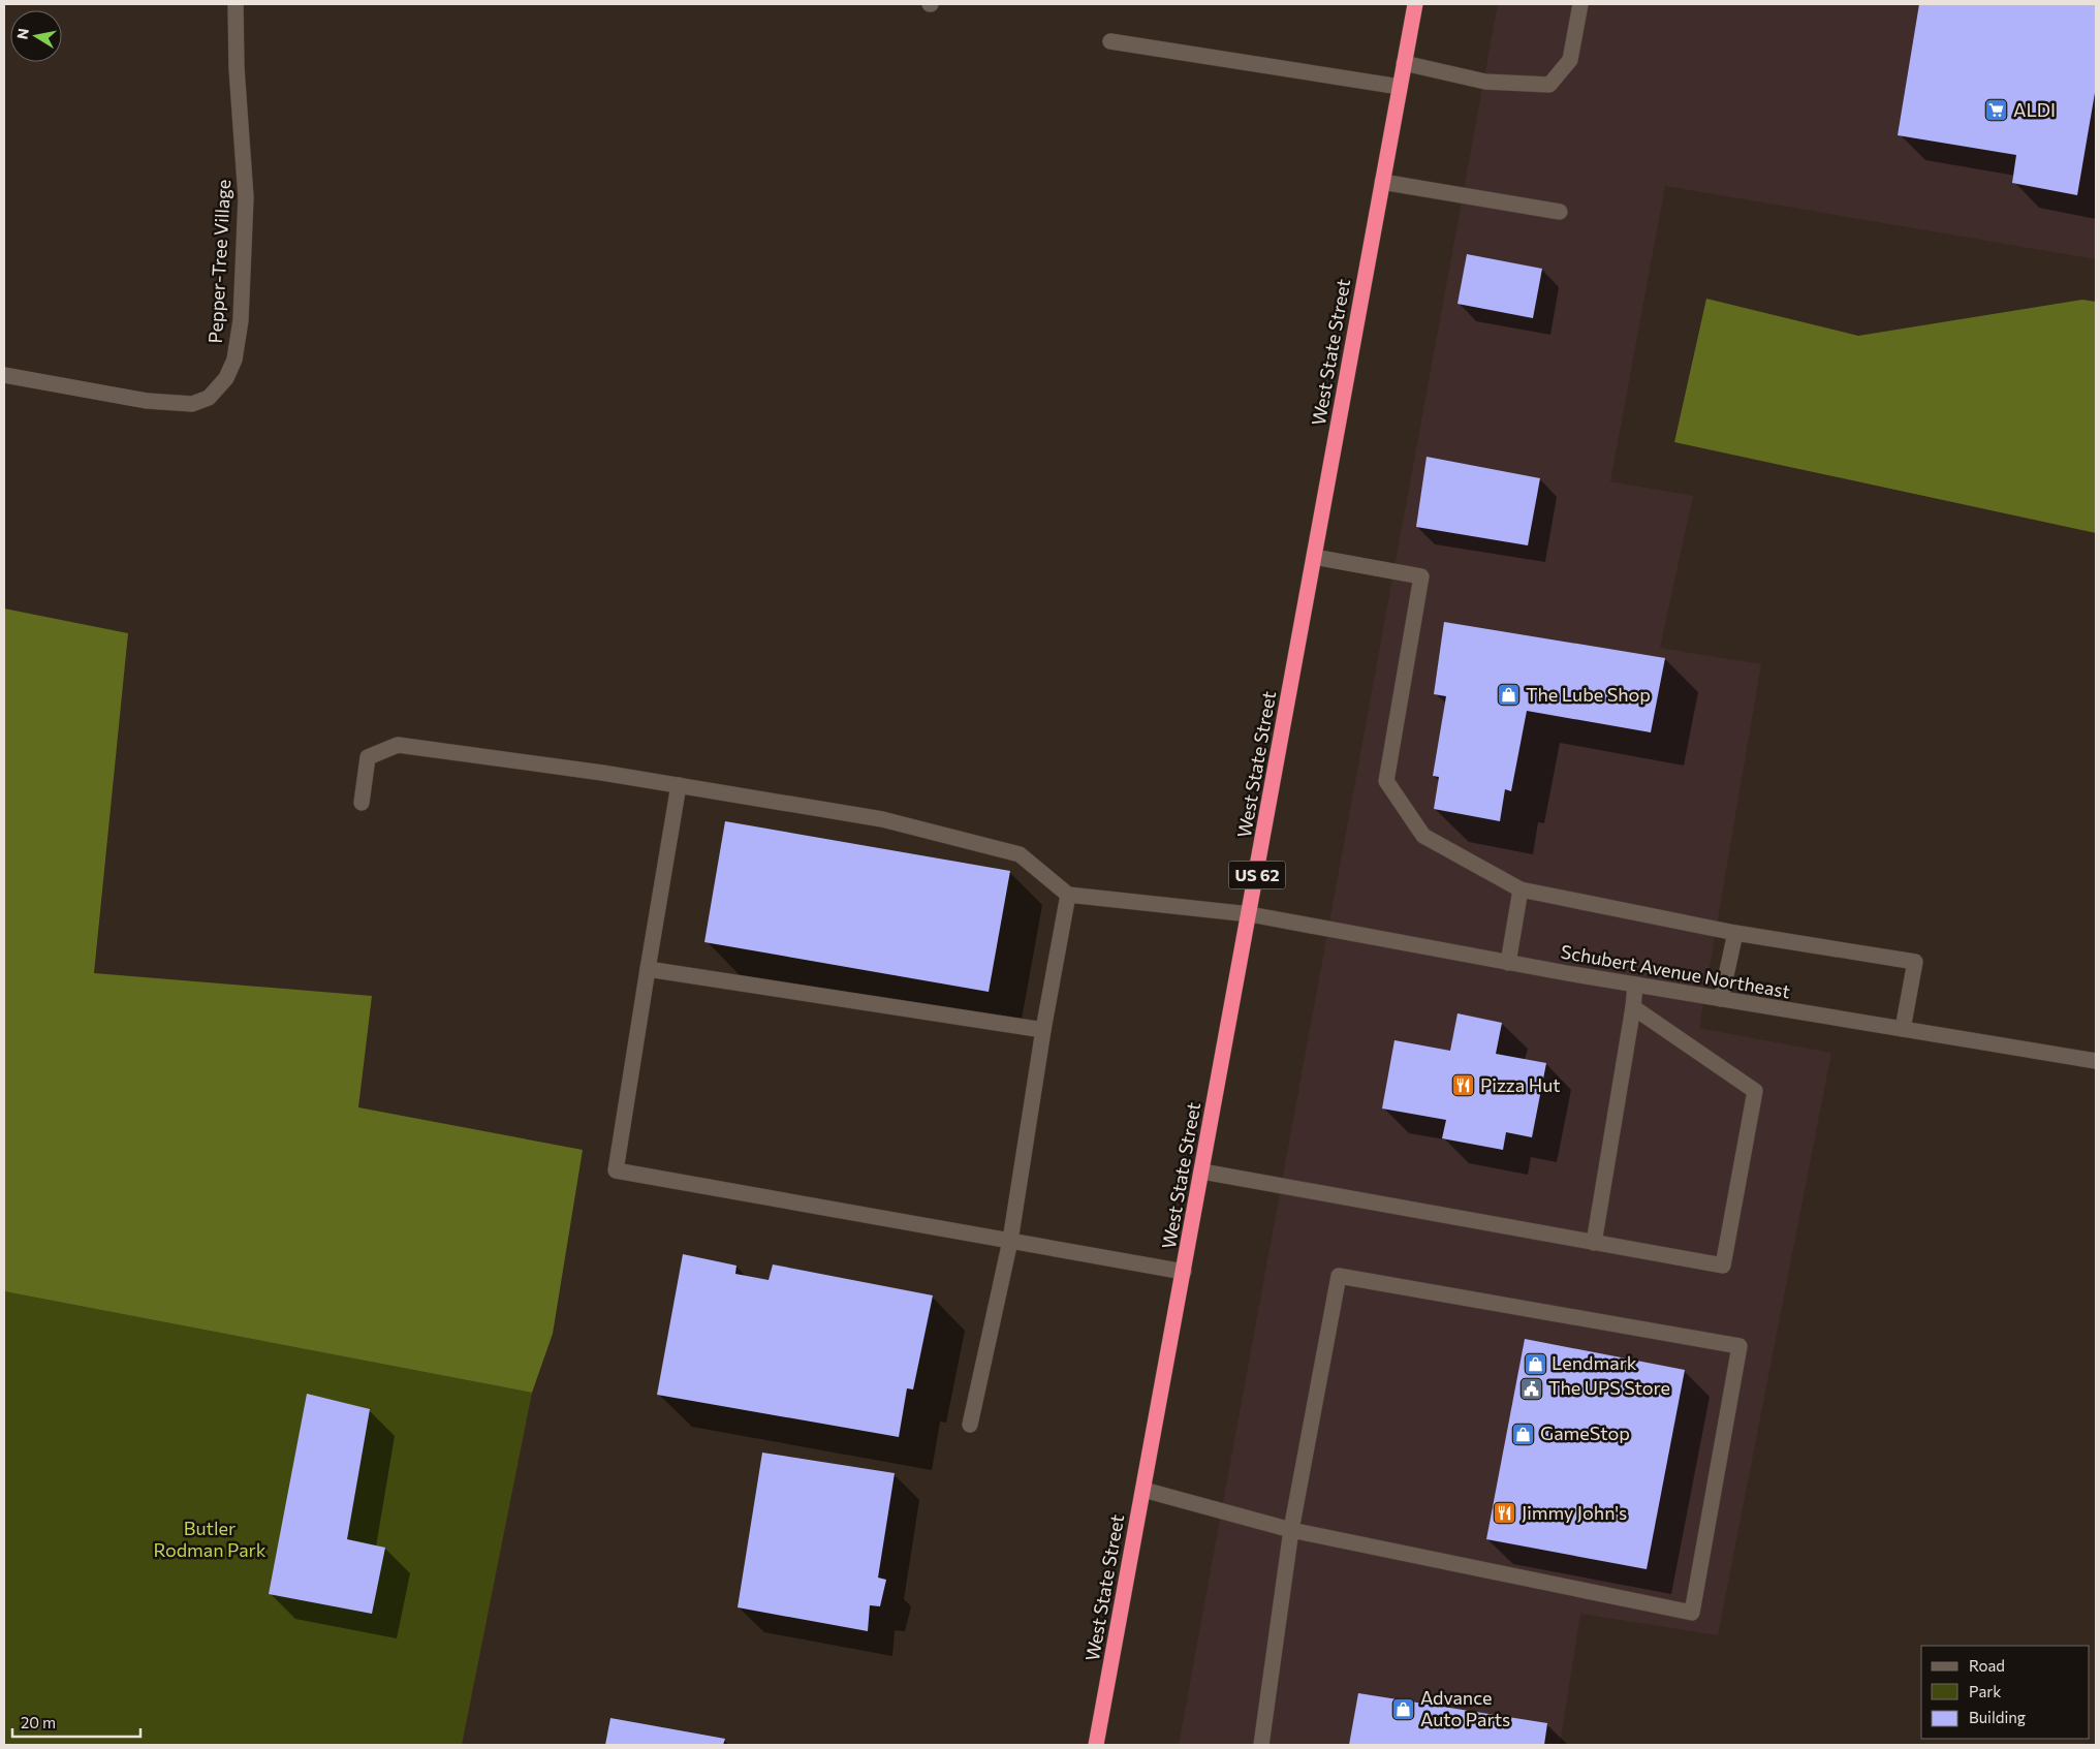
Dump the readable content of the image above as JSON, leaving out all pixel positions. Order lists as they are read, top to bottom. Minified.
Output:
{"streets":{"highway":["West State Street","US 62"],"street":["Pepper-Tree Village","Schubert Avenue Northeast"]},"crossings":[["West State Street","Schubert Avenue Northeast"]],"parks":["Butler Rodman Park"],"places":{"supermarket":["ALDI"],"shop":["The Lube Shop","Lendmark","GameStop","Advance Auto Parts"],"restaurant":["Pizza Hut","Jimmy John's"],"public building":["The UPS Store"]},"legend":["Road","Park","Building"],"scale_bar":"20 m","north":"left"}
